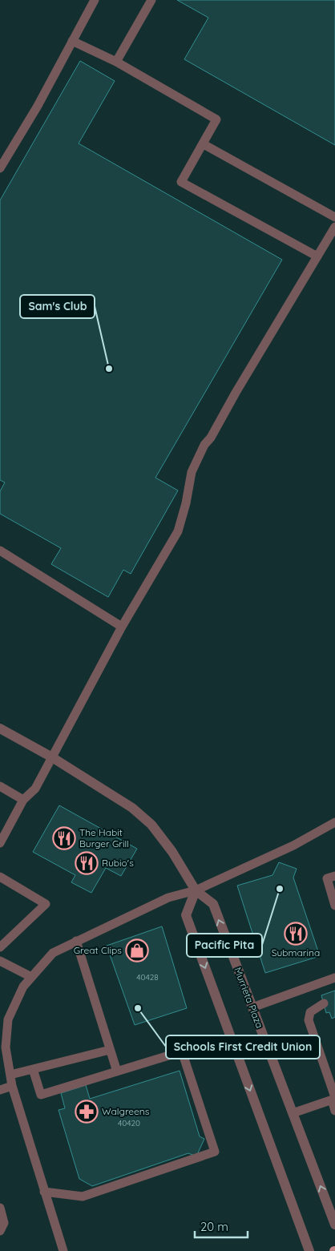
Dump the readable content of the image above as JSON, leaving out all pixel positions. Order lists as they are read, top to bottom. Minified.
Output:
{"streets":{"street":["Murrieta Plaza"]},"places":{"other":["Sam's Club","Pacific Pita","Schools First Credit Union"],"restaurant":["The Habit Burger Grill","Rubio's","Submarina"],"shop":["Great Clips"],"pharmacy":["Walgreens"]},"house_numbers":["40428","40420"],"scale_bar":"20 m"}
